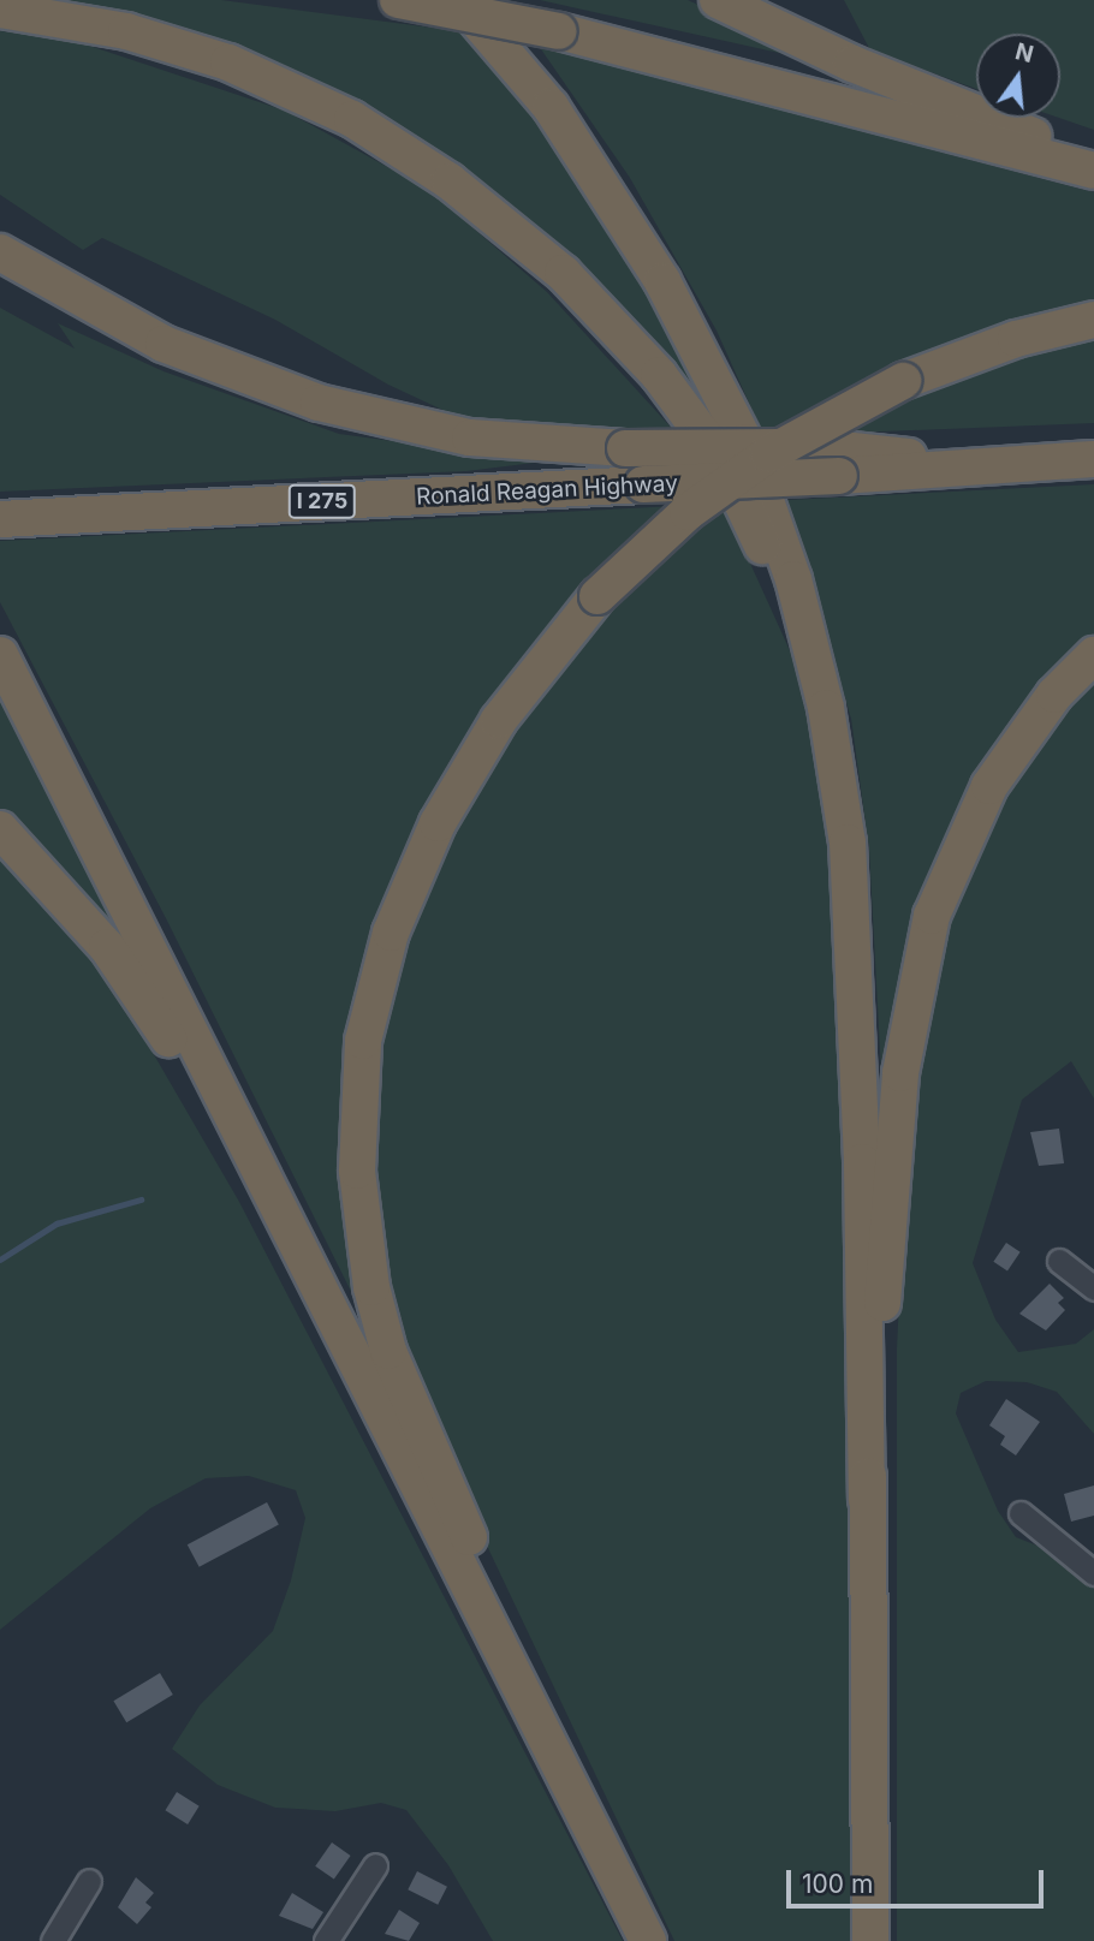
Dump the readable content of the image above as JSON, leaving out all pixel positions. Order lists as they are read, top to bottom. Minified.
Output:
{"streets":{"highway":["Ronald Reagan Highway","I 275"]},"scale_bar":"100 m","north":"top"}
